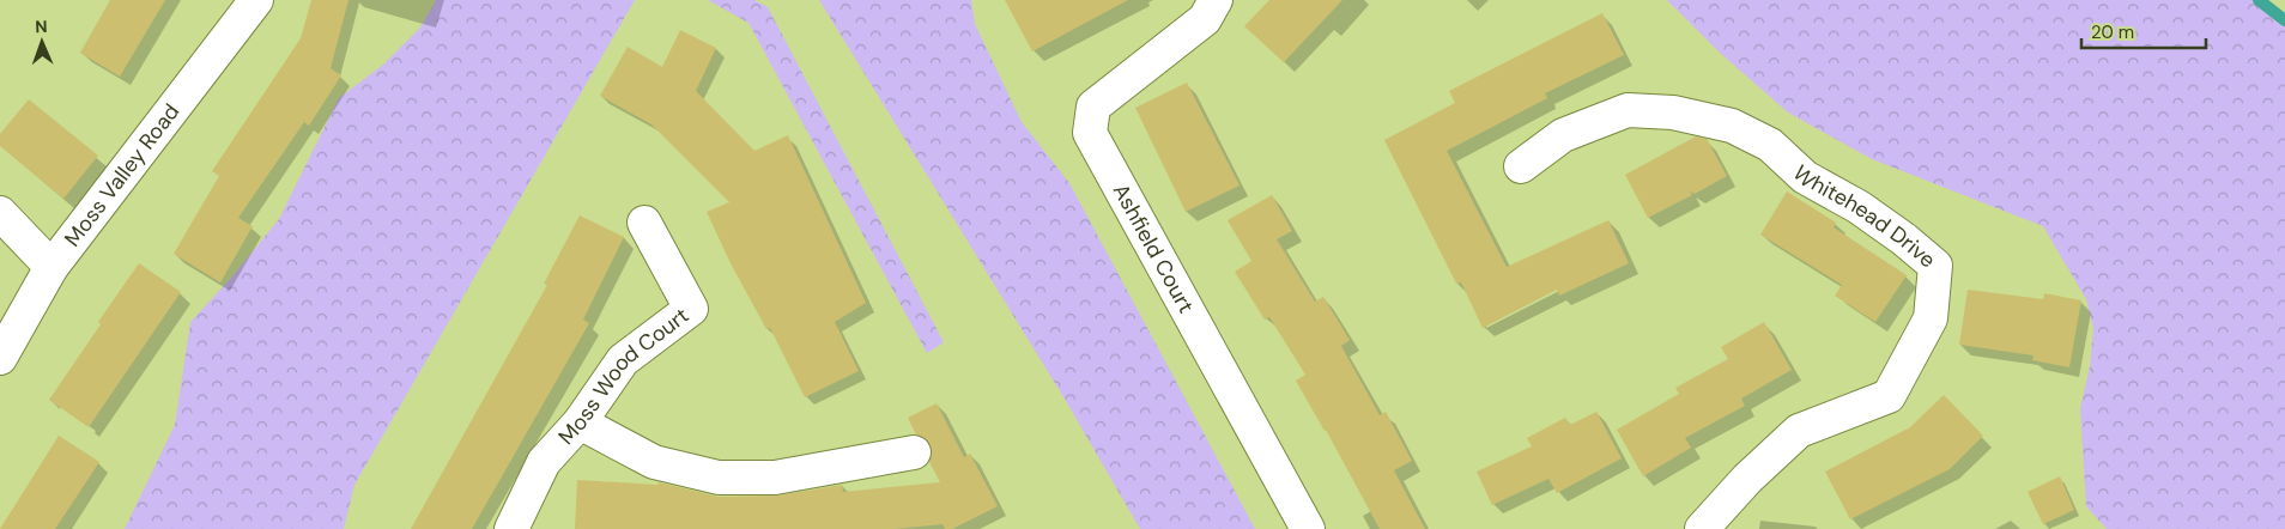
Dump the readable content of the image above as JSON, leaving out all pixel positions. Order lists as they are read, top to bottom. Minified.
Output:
{"streets":{"street":["Moss Valley Road","Whitehead Drive","Ashfield Court","Moss Wood Court"]},"scale_bar":"20 m","north":"top"}
